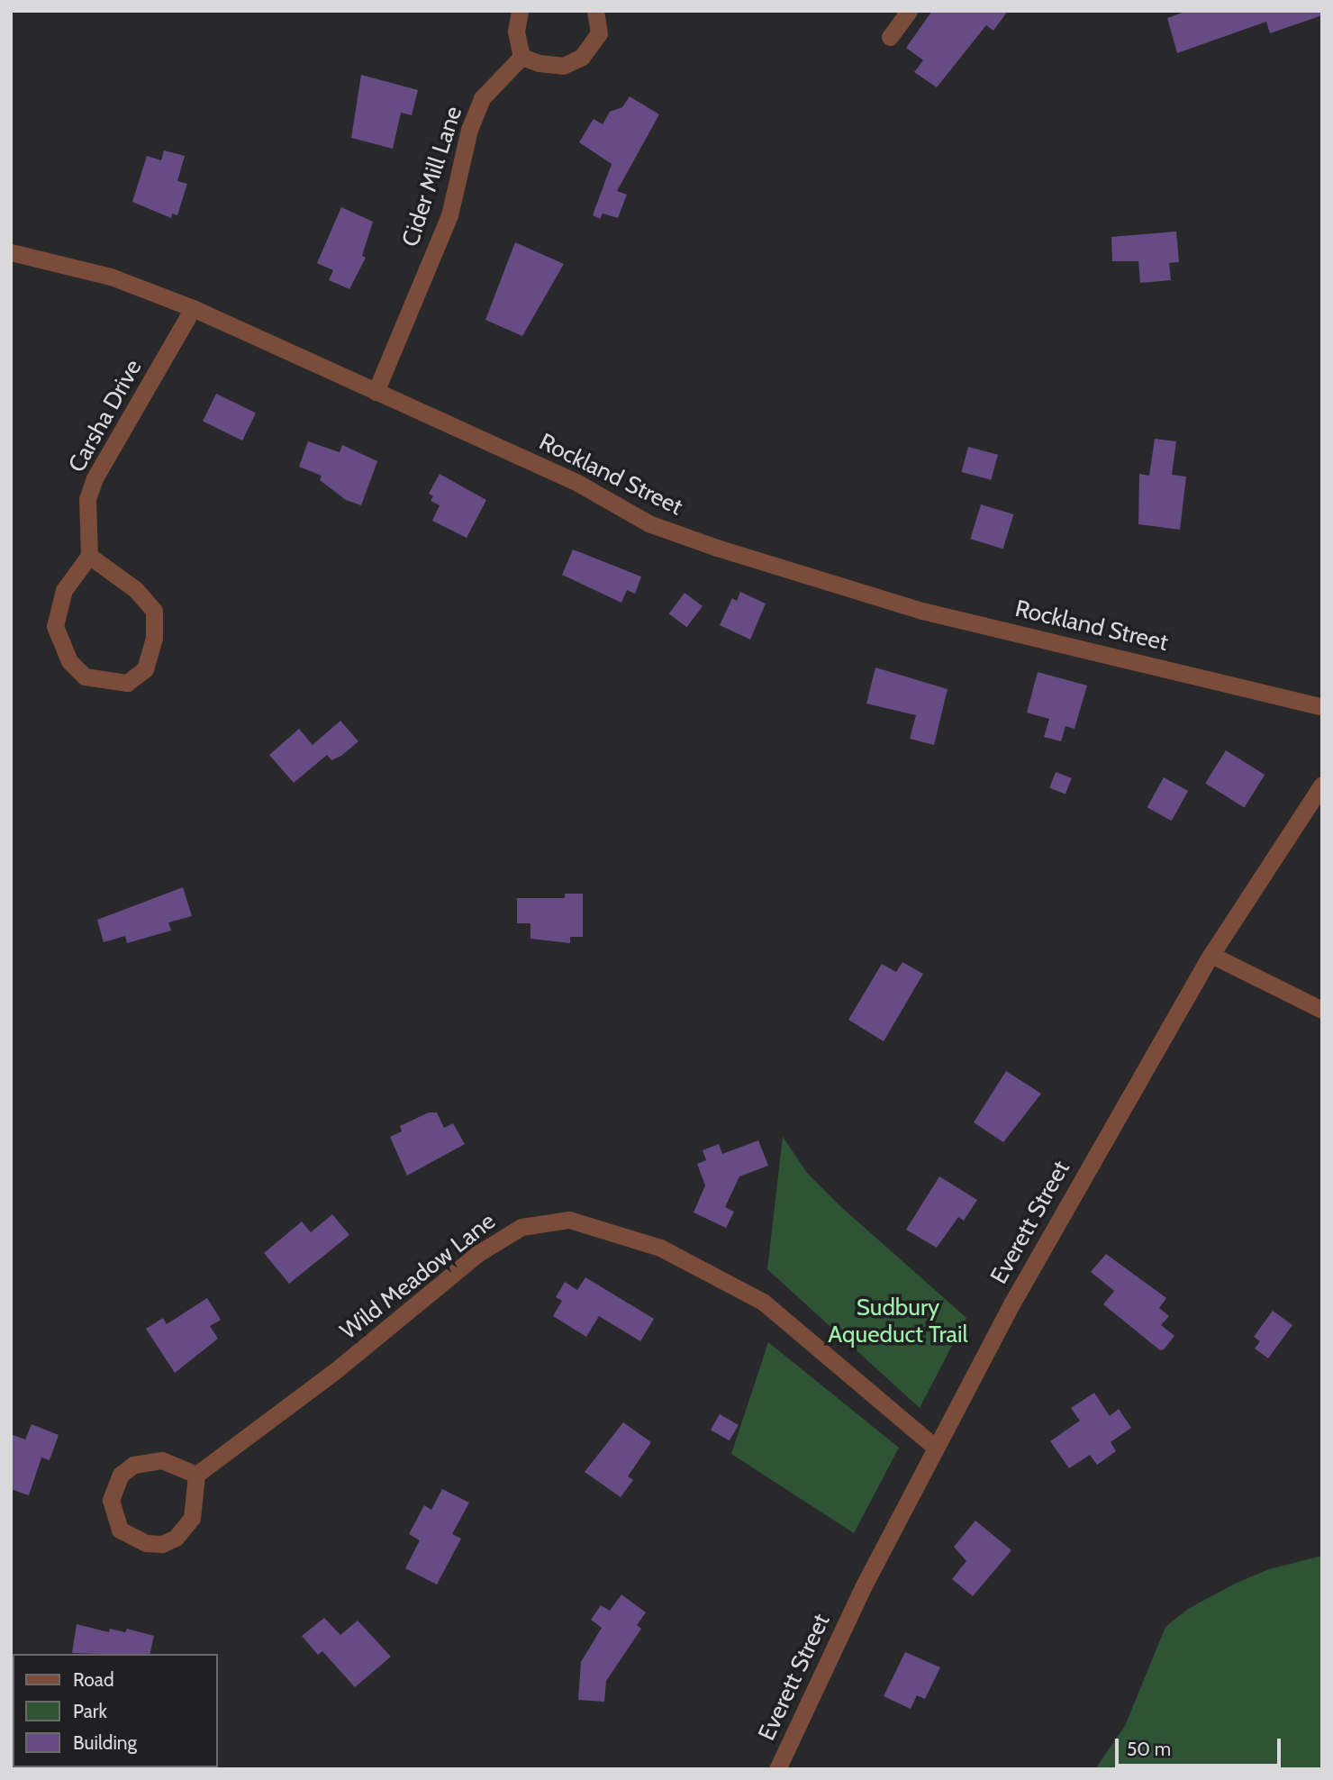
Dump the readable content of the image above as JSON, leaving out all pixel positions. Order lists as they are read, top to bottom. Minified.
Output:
{"streets":{"street":["Cider Mill Lane","Carsha Drive","Rockland Street","Everett Street","Wild Meadow Lane"]},"crossings":[["Cider Mill Lane","Rockland Street"],["Carsha Drive","Rockland Street"],["Everett Street","Wild Meadow Lane"]],"parks":["Sudbury Aqueduct Trail"],"legend":["Road","Park","Building"],"scale_bar":"50 m"}
